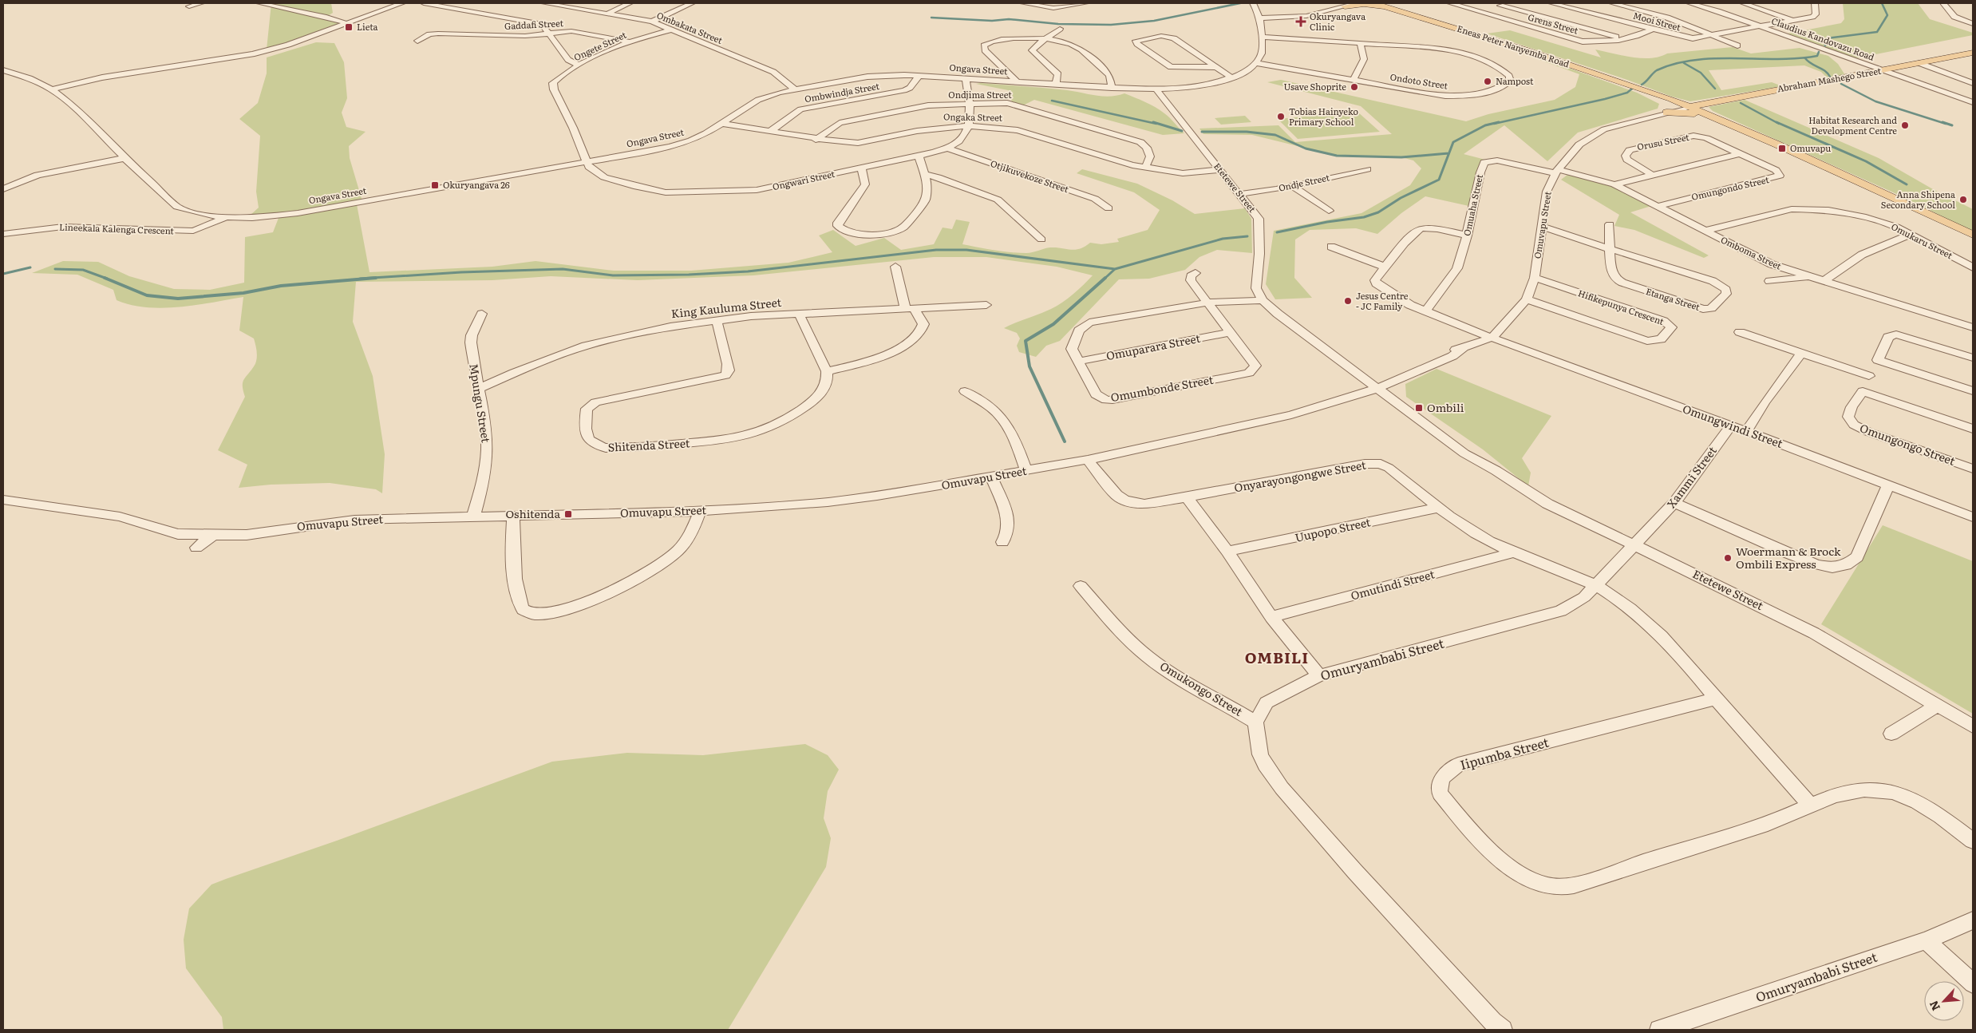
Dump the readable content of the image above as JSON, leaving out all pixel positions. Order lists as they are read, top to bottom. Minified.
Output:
{"streets":{"main road":["Eneas Peter Nanyemba Road","Abraham Mashego Street"],"street":["Mooi Street","Grens Street","Gaddafi Street","Ombakata Street","Claudius Kandovazu Road","Ongete Street","Ongava Street","Ondoto Street","Ombwindja Street","Ondjima Street","Ongaka Street","Orusu Street","Otjikuvekoze Street","Ongwari Street","Ondje Street","Etetewe Street","Omungondo Street","Omuaha Street","Omuvapu Street","Lineekala Kalenga Crescent","Omukaru Street","Omboma Street","Etanga Street","Hifikepunya Crescent","King Kauluma Street","Omuparara Street","Omumbonde Street","Mpungu Street","Omungwindi Street","Omungongo Street","Shitenda Street","Onyarayongongwe Street","Xammi Street","Uupopo Street","Omutindi Street","Omuryambabi Street","Omukongo Street","Iipumba Street"]},"crossings":[["Mooi Street","Grens Street"],["Mooi Street","Claudius Kandovazu Road"],["Gaddafi Street","Ongete Street"],["Ombakata Street","Ongete Street"],["Ombakata Street","Ongava Street"],["Claudius Kandovazu Road","Abraham Mashego Street"],["Ongete Street","Ongava Street"],["Ongete Street","Ongwari Street"],["Eneas Peter Nanyemba Road","Abraham Mashego Street"],["Eneas Peter Nanyemba Road","Omuvapu Street"],["Ongava Street","Ondoto Street"],["Ongava Street","Ombwindja Street"],["Ongava Street","Ongaka Street"],["Ongava Street","Ongwari Street"],["Ongava Street","Etetewe Street"],["Ongava Street","Lineekala Kalenga Crescent"],["Abraham Mashego Street","Omuvapu Street"],["Ombwindja Street","Ongaka Street"],["Ondjima Street","Ongaka Street"],["Ongaka Street","Ongwari Street"],["Ongaka Street","Etetewe Street"],["Orusu Street","Omungondo Street"],["Otjikuvekoze Street","Ongwari Street"],["Ondje Street","Etetewe Street"],["Etetewe Street","Omuvapu Street"],["Etetewe Street","Omumbonde Street"],["Etetewe Street","Xammi Street"],["Etetewe Street","Omuryambabi Street"],["Omungondo Street","Omboma Street"],["Omuaha Street","Omuvapu Street"],["Omuaha Street","Omboma Street"],["Omuaha Street","Omungwindi Street"],["Omuvapu Street","Omboma Street"],["Omuvapu Street","Etanga Street"],["Omuvapu Street","Hifikepunya Crescent"],["Omuvapu Street","Mpungu Street"],["Omuvapu Street","Omungwindi Street"],["Omuvapu Street","Onyarayongongwe Street"],["Omukaru Street","Omboma Street"],["King Kauluma Street","Mpungu Street"],["King Kauluma Street","Shitenda Street"],["Omuparara Street","Omumbonde Street"],["Omungwindi Street","Xammi Street"],["Onyarayongongwe Street","Uupopo Street"],["Onyarayongongwe Street","Omutindi Street"],["Onyarayongongwe Street","Omuryambabi Street"],["Onyarayongongwe Street","Iipumba Street"],["Xammi Street","Omuryambabi Street"],["Omuryambabi Street","Omukongo Street"]],"districts":["OMBILI"],"places":{"health":["Okuryangava Clinic"],"transit":["Lieta","Omuvapu","Okuryangava 26","Ombili","Oshitenda"],"other":["Nampost","Usave Shoprite","Tobias Hainyeko Primary School","Habitat Research and Development Centre","Anna Shipena Secondary School","Jesus Centre - JC Family","Woermann & Brock Ombili Express"]},"north":"bottom left"}
